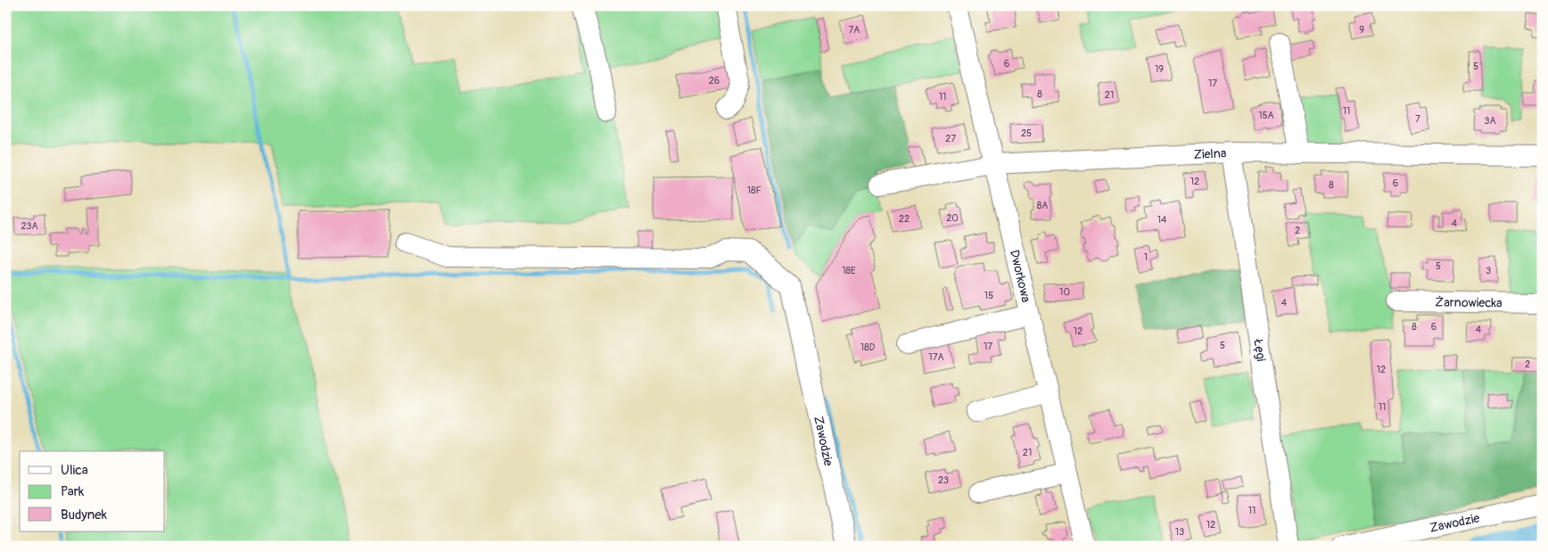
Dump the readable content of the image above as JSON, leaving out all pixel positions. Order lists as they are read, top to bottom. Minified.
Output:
{"streets":{"street":["Zielna","Dworkowa","Żarnowiecka","Łęgi","Zawodzie"]},"crossings":[["Zielna","Dworkowa"],["Zielna","Łęgi"]],"house_numbers":["7A","9","6","5","19","26","17","8","21","11","11","15A","7","3A","25","27","12","6","8","18F","8A","20","22","14","4","23A","2","1","5","18E","3","10","15","4","8","6","4","12","5","17","18D","17A","2","12","11","21","23","11","12","13"],"legend":["Ulica","Park","Budynek"]}
